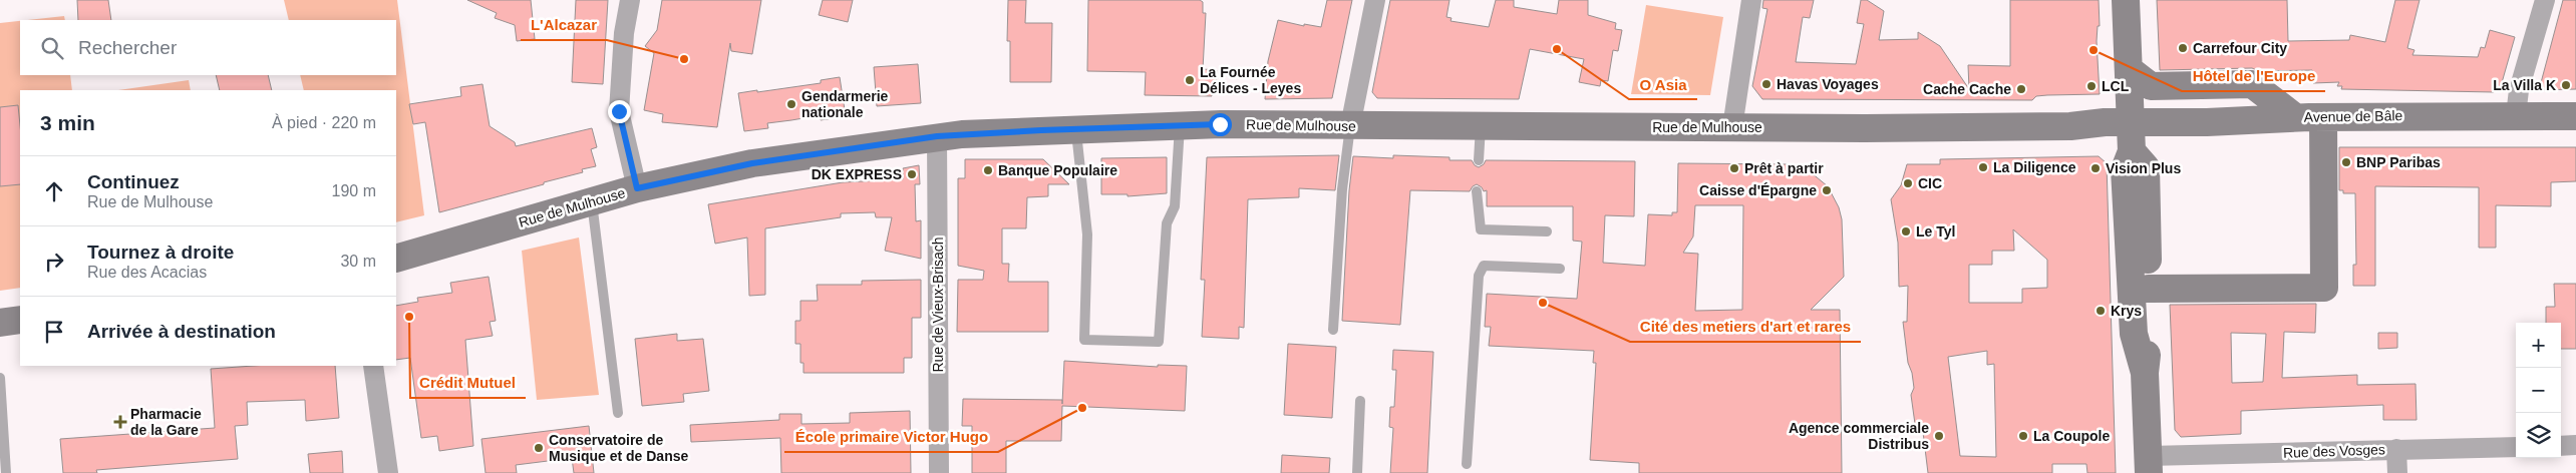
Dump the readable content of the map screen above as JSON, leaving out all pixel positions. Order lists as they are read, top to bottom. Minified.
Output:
{"streets":{"main road":["Avenue de Bâle","Rue de Mulhouse"],"street":["Rue de Vieux-Brisach","Rue des Vosges"]},"crossings":[["Avenue de Bâle","Rue de Mulhouse"],["Rue de Mulhouse","Rue de Vieux-Brisach"]],"places":{"other":["Carrefour City","O Asia","Hôtel de l'Europe","L'Alcazar","La Fournée Délices - Leyes","Havas Voyages","La Villa K","LCL","Cache Cache","Gendarmerie nationale","BNP Paribas","La Diligence","Prêt à partir","Vision Plus","Banque Populaire","DK EXPRESS","CIC","Caisse d'Épargne","Le Tyl","Cité des metiers d'art et rares","Krys","Crédit Mutuel","École primaire Victor Hugo","Agence commerciale Distribus","La Coupole","Conservatoire de Musique et de Danse"],"health":["Pharmacie de la Gare"]},"page":{"search":"Rechercher","heading":["3 min","À pied · 220 m"],"list":[["Continuez","Rue de Mulhouse","190 m"],["Tournez à droite","Rue des Acacias","30 m"],"Arrivée à destination"],"map_buttons":["+","−"]}}
